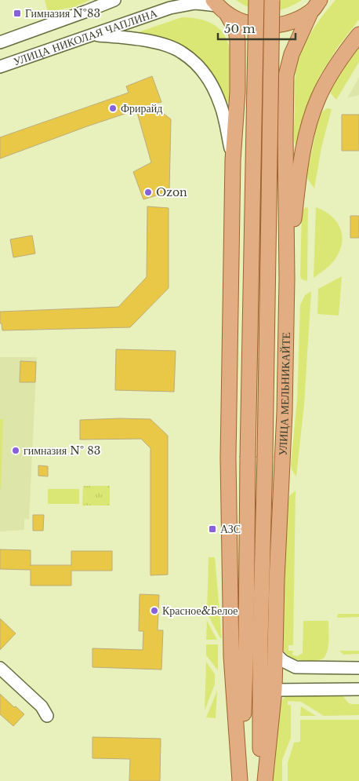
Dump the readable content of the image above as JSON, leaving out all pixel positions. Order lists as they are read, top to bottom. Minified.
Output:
{"streets":{"main road":["УЛИЦА МЕЛЬНИКАЙТЕ"],"street":["УЛИЦА НИКОЛАЯ ЧАПЛИНА"]},"places":{"transit":["Гимназия №83","АЗС"],"other":["Фрирайд","Ozon","гимназия № 83","Красное&Белое"]},"scale_bar":"50 m"}
